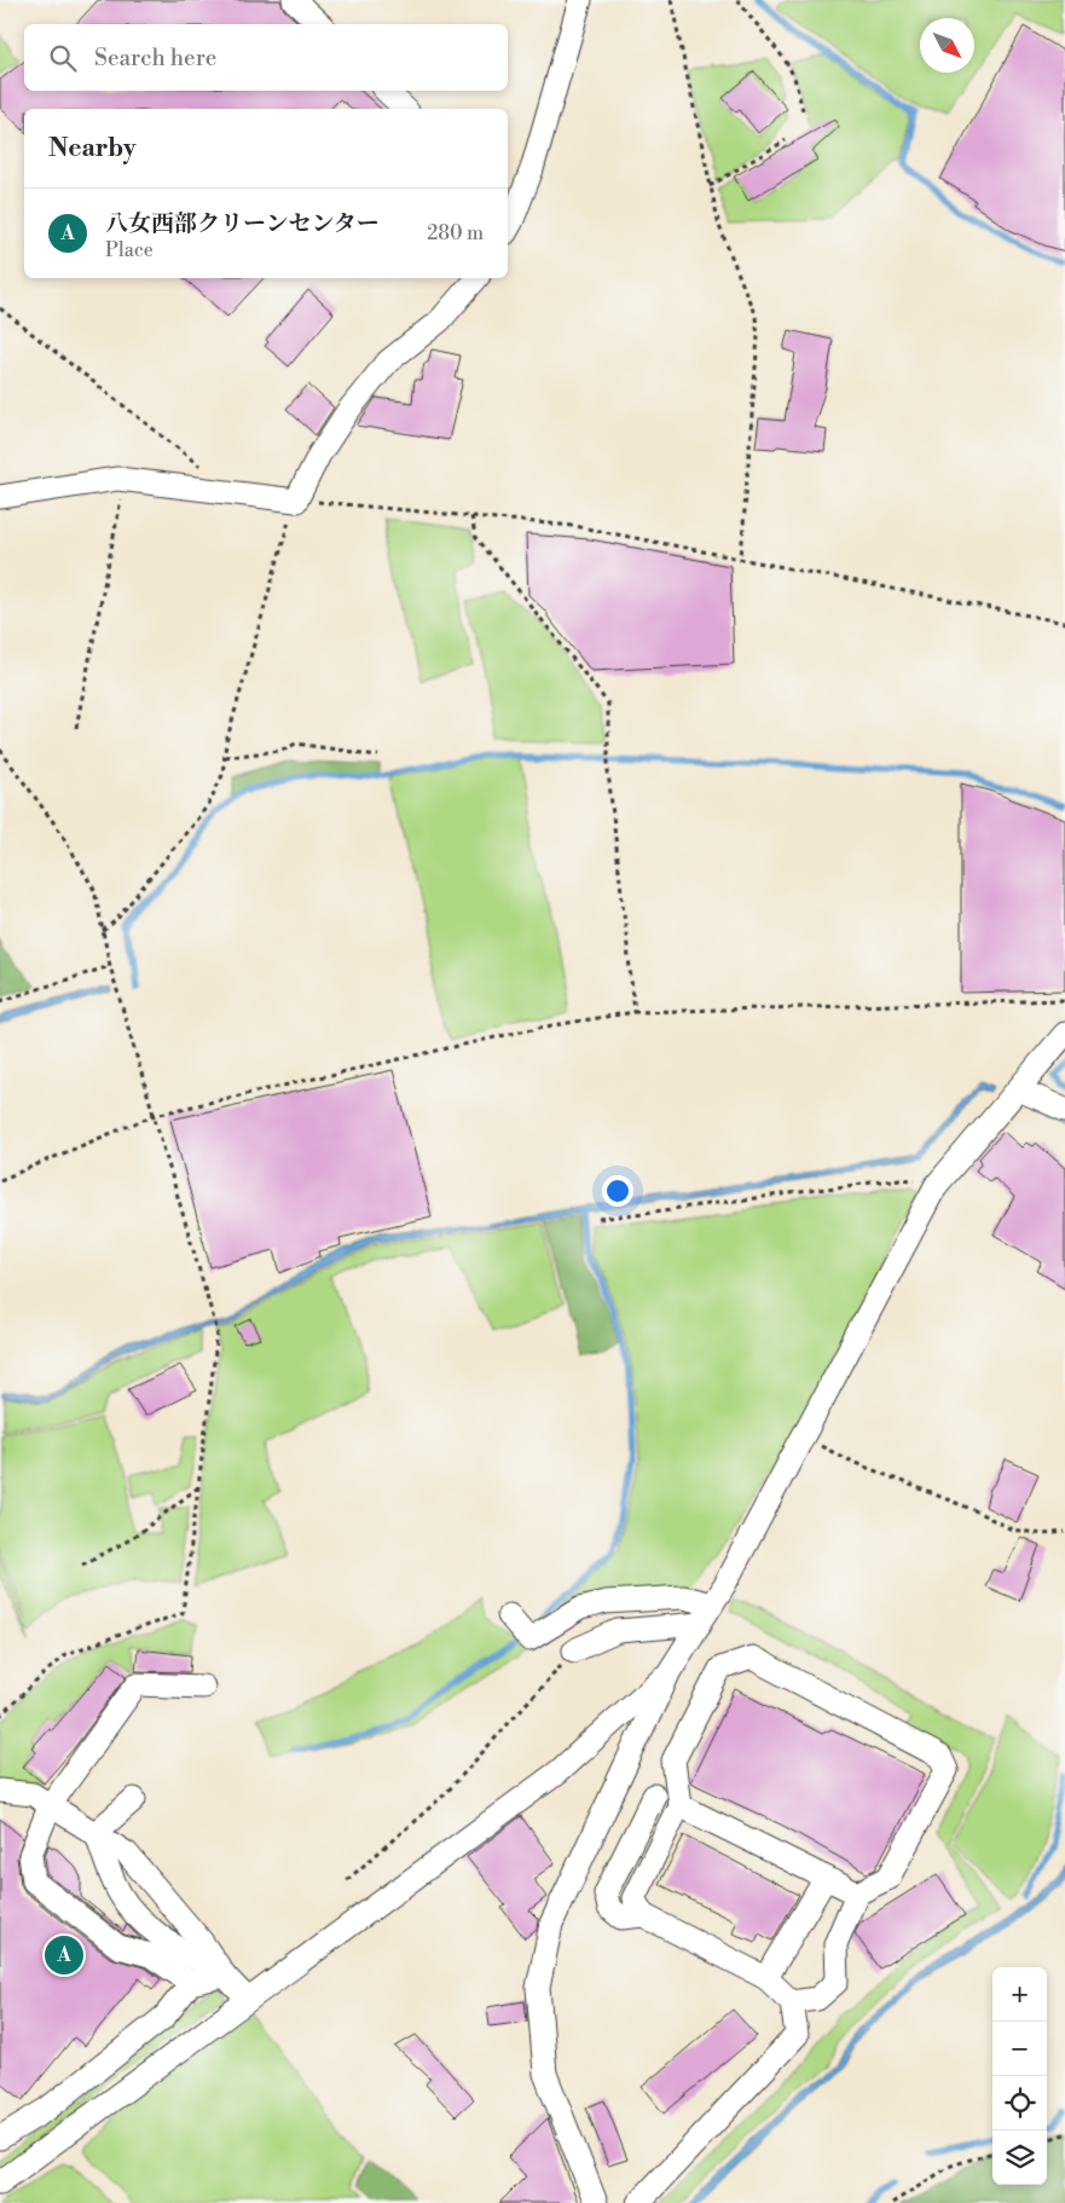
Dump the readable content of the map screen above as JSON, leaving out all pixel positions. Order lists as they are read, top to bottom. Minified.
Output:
{"north":"bottom right","page":{"search":"Search here","heading":"Nearby","list":[{"mark":"A","name":"八女西部クリーンセンター","note":"Place","value":"280 m"}],"pins":"A","map_buttons":["+","−"]}}
